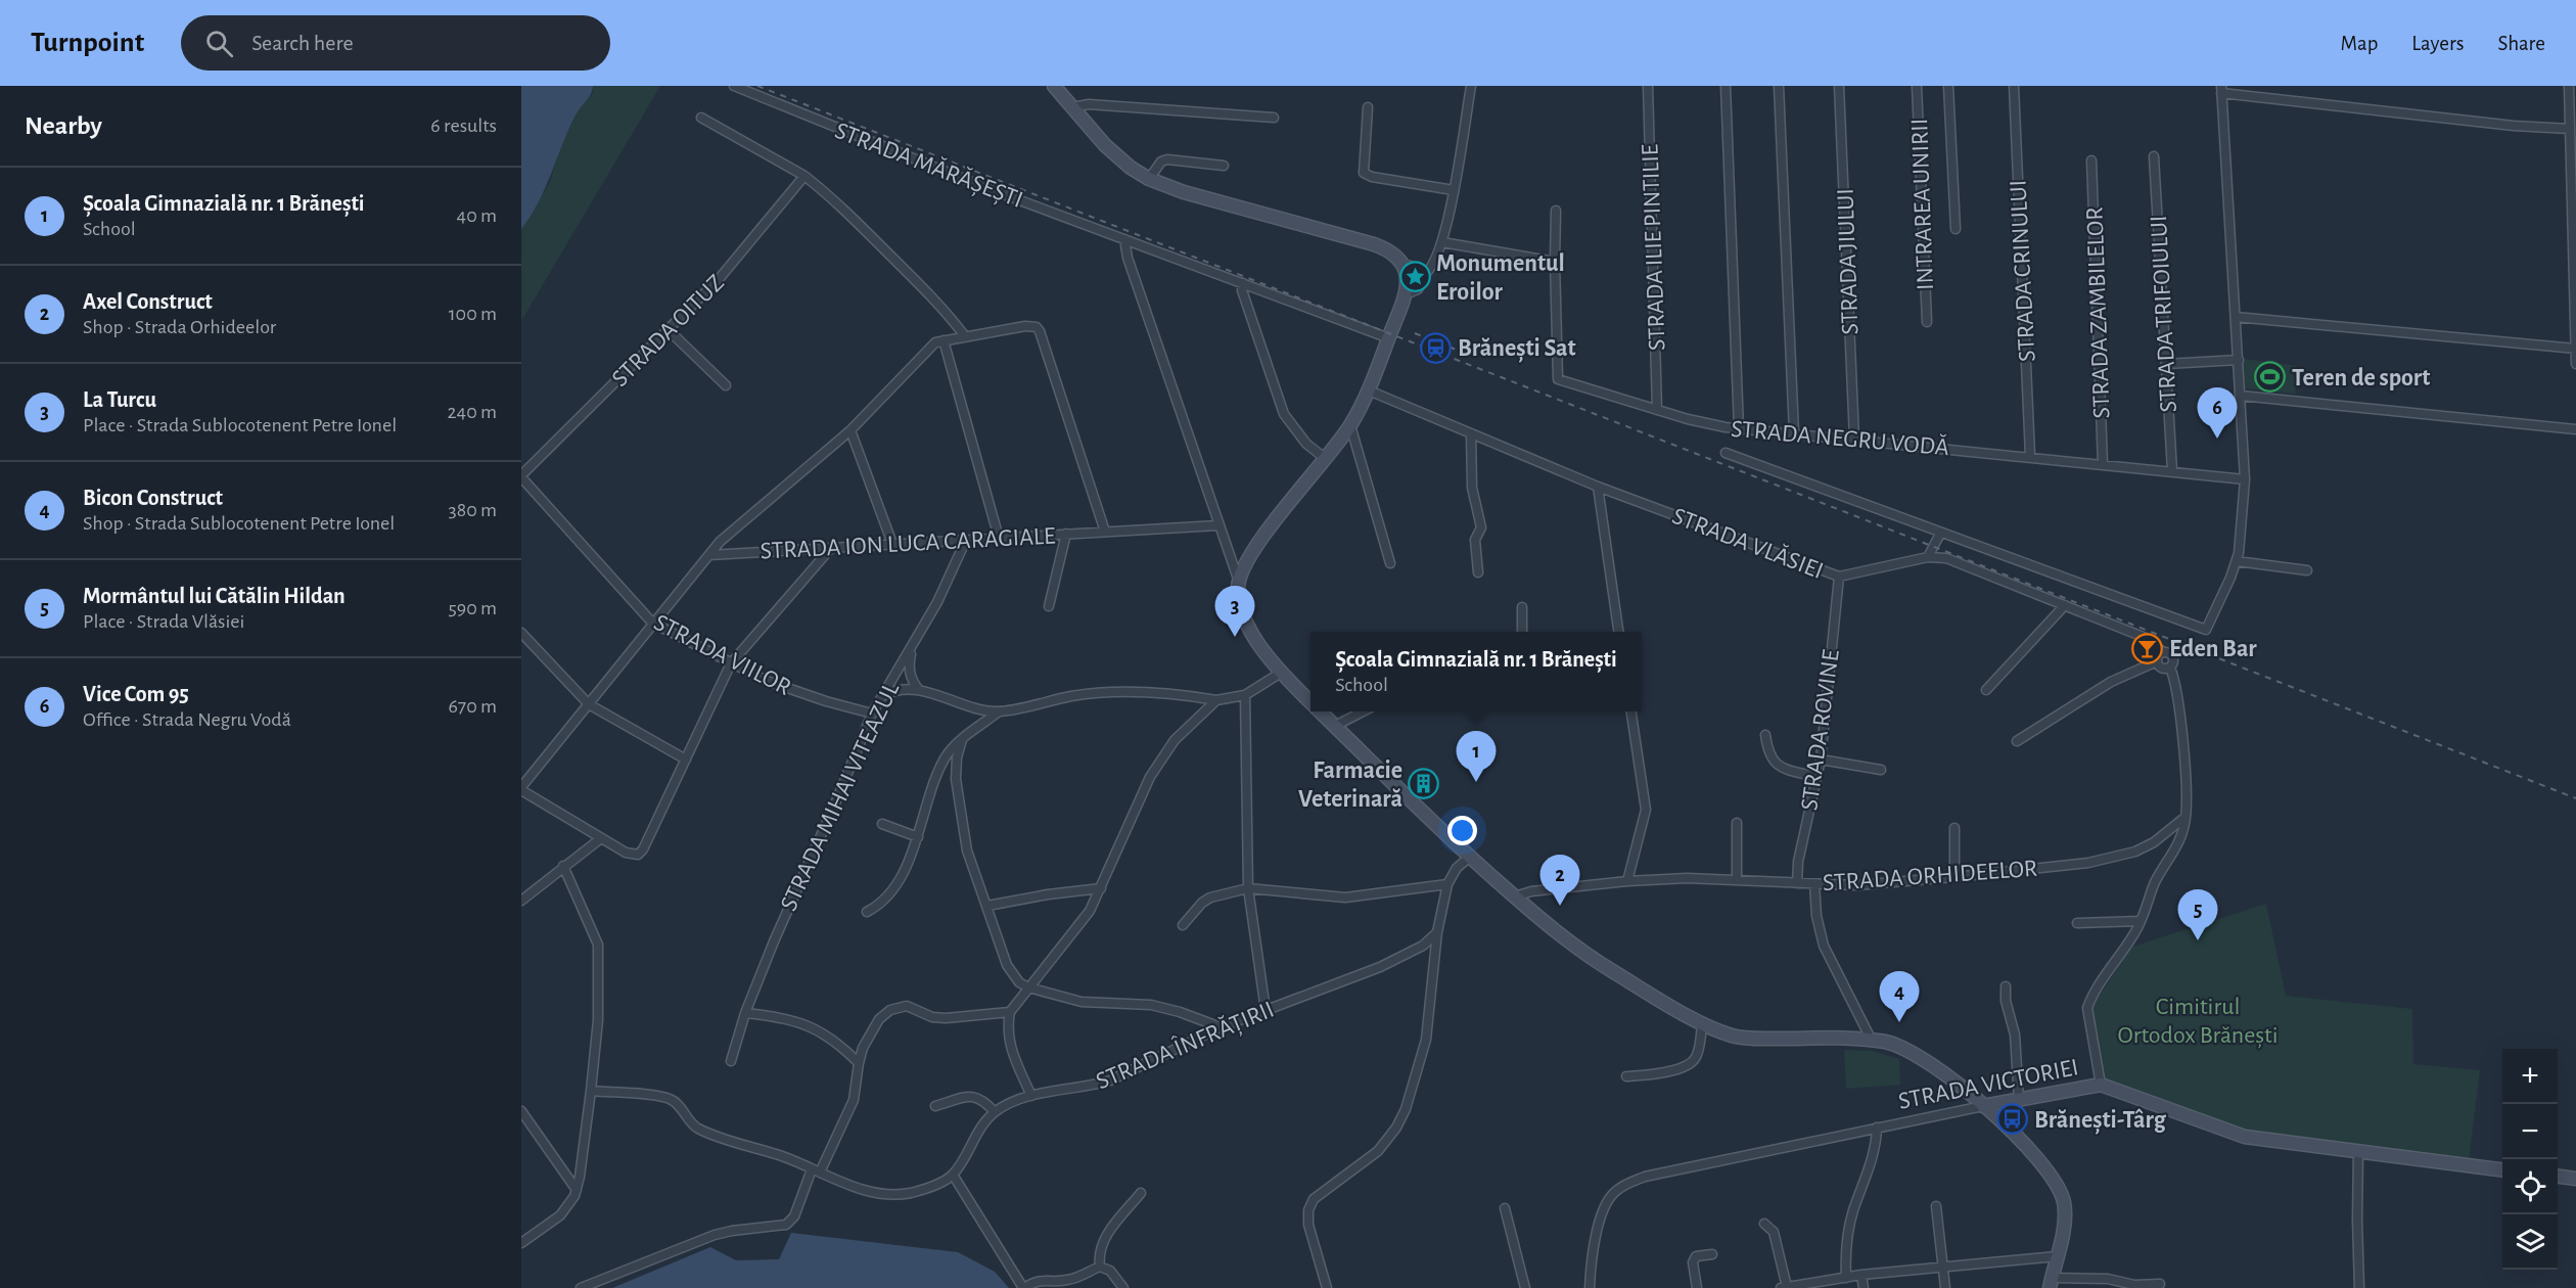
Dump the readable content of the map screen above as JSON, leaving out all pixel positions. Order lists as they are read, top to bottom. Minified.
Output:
{"streets":{"main road":["STRADA VICTORIEI"],"street":["STRADA MĂRĂȘEȘTI","INTRAREA UNIRII","STRADA ILIE PINTILIE","STRADA JIULUI","STRADA CRINULUI","STRADA ZAMBILELOR","STRADA TRIFOIULUI","STRADA OITUZ","STRADA NEGRU VODĂ","STRADA ION LUCA CARAGIALE","STRADA VLĂSIEI","STRADA VIILOR","STRADA ROVINE","STRADA MIHAI VITEAZUL","STRADA ORHIDEELOR","STRADA ÎNFRĂȚIRII"]},"crossings":[["STRADA ILIE PINTILIE","STRADA NEGRU VODĂ"],["STRADA JIULUI","STRADA NEGRU VODĂ"],["STRADA CRINULUI","STRADA NEGRU VODĂ"],["STRADA ZAMBILELOR","STRADA NEGRU VODĂ"],["STRADA TRIFOIULUI","STRADA NEGRU VODĂ"],["STRADA OITUZ","STRADA VIILOR"],["STRADA ION LUCA CARAGIALE","STRADA VIILOR"],["STRADA ION LUCA CARAGIALE","STRADA MIHAI VITEAZUL"],["STRADA VLĂSIEI","STRADA ROVINE"],["STRADA VIILOR","STRADA MIHAI VITEAZUL"],["STRADA ROVINE","STRADA ORHIDEELOR"]],"parks":["Cimitirul Ortodox Brănești"],"places":{"place":["Monumentul Eroilor"],"station":["Brănești Sat"],"sports":["Teren de sport"],"bar":["Eden Bar"],"building":["Farmacie Veterinară"],"bus stop":["Brănești-Târg"]},"page":{"header":"Turnpoint","search":"Search here","nav":["Map","Layers","Share"],"heading":["Nearby","6 results"],"list":[{"mark":"1","name":"Școala Gimnazială nr. 1 Brănești","note":"School","value":"40 m"},{"mark":"2","name":"Axel Construct","note":"Shop · Strada Orhideelor","value":"100 m"},{"mark":"3","name":"La Turcu","note":"Place · Strada Sublocotenent Petre Ionel","value":"240 m"},{"mark":"4","name":"Bicon Construct","note":"Shop · Strada Sublocotenent Petre Ionel","value":"380 m"},{"mark":"5","name":"Mormântul lui Cătălin Hildan","note":"Place · Strada Vlăsiei","value":"590 m"},{"mark":"6","name":"Vice Com 95","note":"Office · Strada Negru Vodă","value":"670 m"}],"pins":["6","3","1","2","5","4"],"popup":["Școala Gimnazială nr. 1 Brănești","School"],"map_buttons":["+","−"]}}
